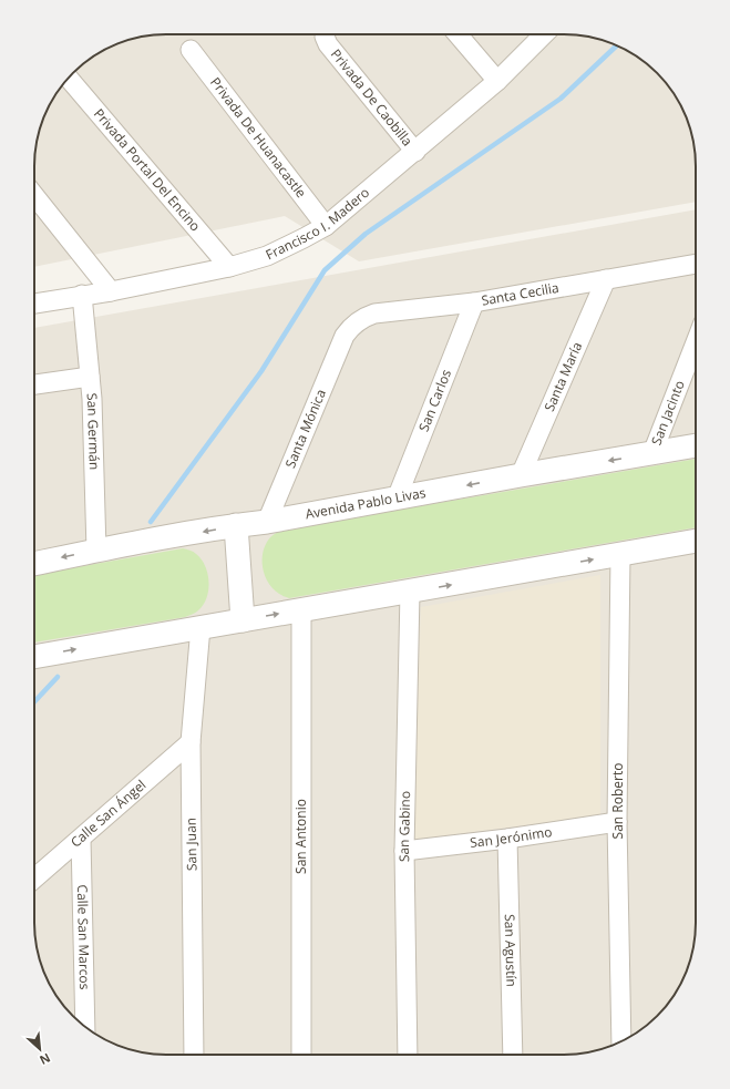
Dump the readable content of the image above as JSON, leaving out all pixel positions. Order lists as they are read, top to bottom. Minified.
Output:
{"streets":{"street":["Privada De Caobilla","Privada De Huanacastle","Privada Portal Del Encino","Francisco I. Madero","Santa Cecilia","Santa María","San Carlos","San Jacinto","Santa Mónica","San Germán","Avenida Pablo Livas","San Roberto","Calle San Ángel","San Gabino","San Antonio","San Jerónimo","San Juan","Calle San Marcos","San Agustín"]},"crossings":[["Privada De Caobilla","Francisco I. Madero"],["Privada De Huanacastle","Francisco I. Madero"],["Privada Portal Del Encino","Francisco I. Madero"],["Santa Cecilia","Santa María"],["Santa Cecilia","San Carlos"],["Santa Cecilia","Santa Mónica"],["Santa María","Avenida Pablo Livas"],["San Carlos","Avenida Pablo Livas"],["San Jacinto","Avenida Pablo Livas"],["Santa Mónica","Avenida Pablo Livas"],["San Germán","Avenida Pablo Livas"],["San Roberto","San Jerónimo"],["Calle San Ángel","San Juan"],["Calle San Ángel","Calle San Marcos"],["San Gabino","San Jerónimo"],["San Jerónimo","San Agustín"]],"north":"bottom right"}
